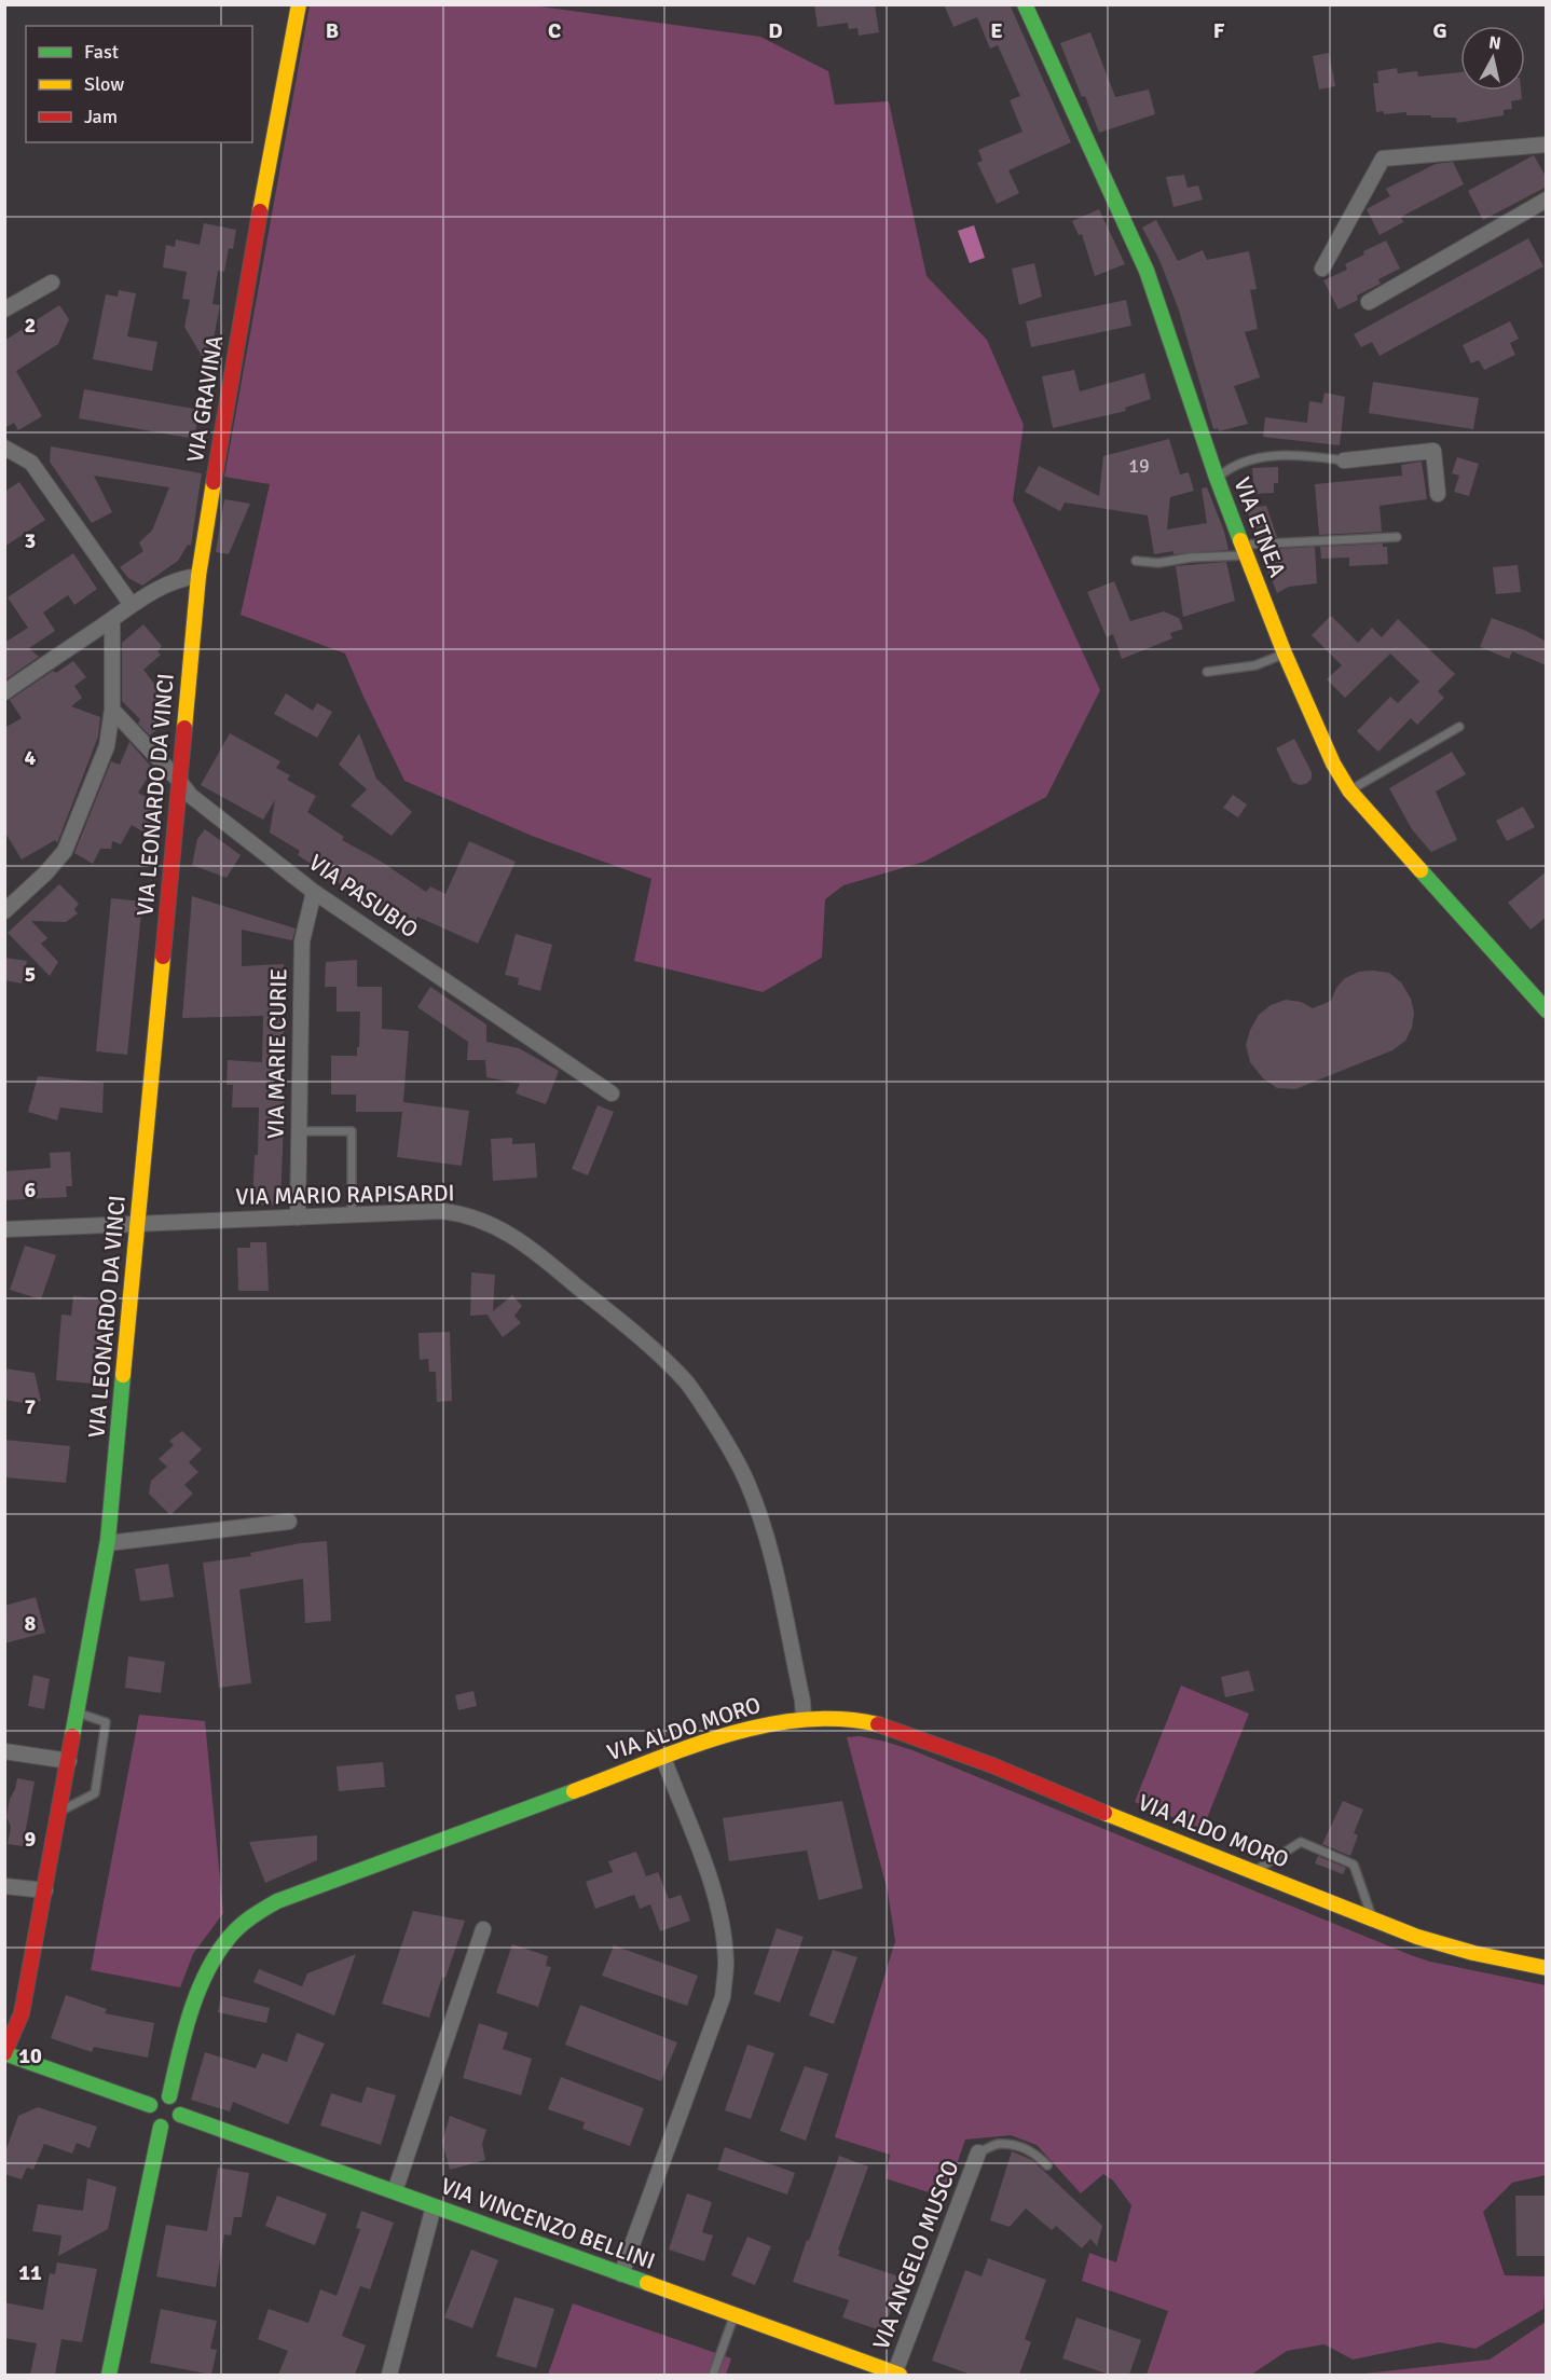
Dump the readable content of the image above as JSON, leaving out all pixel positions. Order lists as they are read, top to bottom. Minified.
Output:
{"streets":{"main road":["VIA GRAVINA","VIA ETNEA","VIA LEONARDO DA VINCI","VIA ALDO MORO","VIA VINCENZO BELLINI"],"street":["VIA PASUBIO","VIA MARIE CURIE","VIA MARIO RAPISARDI","VIA ANGELO MUSCO"]},"crossings":[["VIA GRAVINA","VIA LEONARDO DA VINCI"],["VIA LEONARDO DA VINCI","VIA PASUBIO"],["VIA LEONARDO DA VINCI","VIA MARIO RAPISARDI"],["VIA PASUBIO","VIA MARIE CURIE"],["VIA MARIE CURIE","VIA MARIO RAPISARDI"],["VIA MARIO RAPISARDI","VIA ALDO MORO"],["VIA ALDO MORO","VIA VINCENZO BELLINI"],["VIA VINCENZO BELLINI","VIA ANGELO MUSCO"]],"house_numbers":["19"],"legend":["Fast","Slow","Jam"],"north":"top","grid":{"columns":["B","C","D","E","F","G"],"rows":["2","3","4","5","6","7","8","9","10","11"]}}
